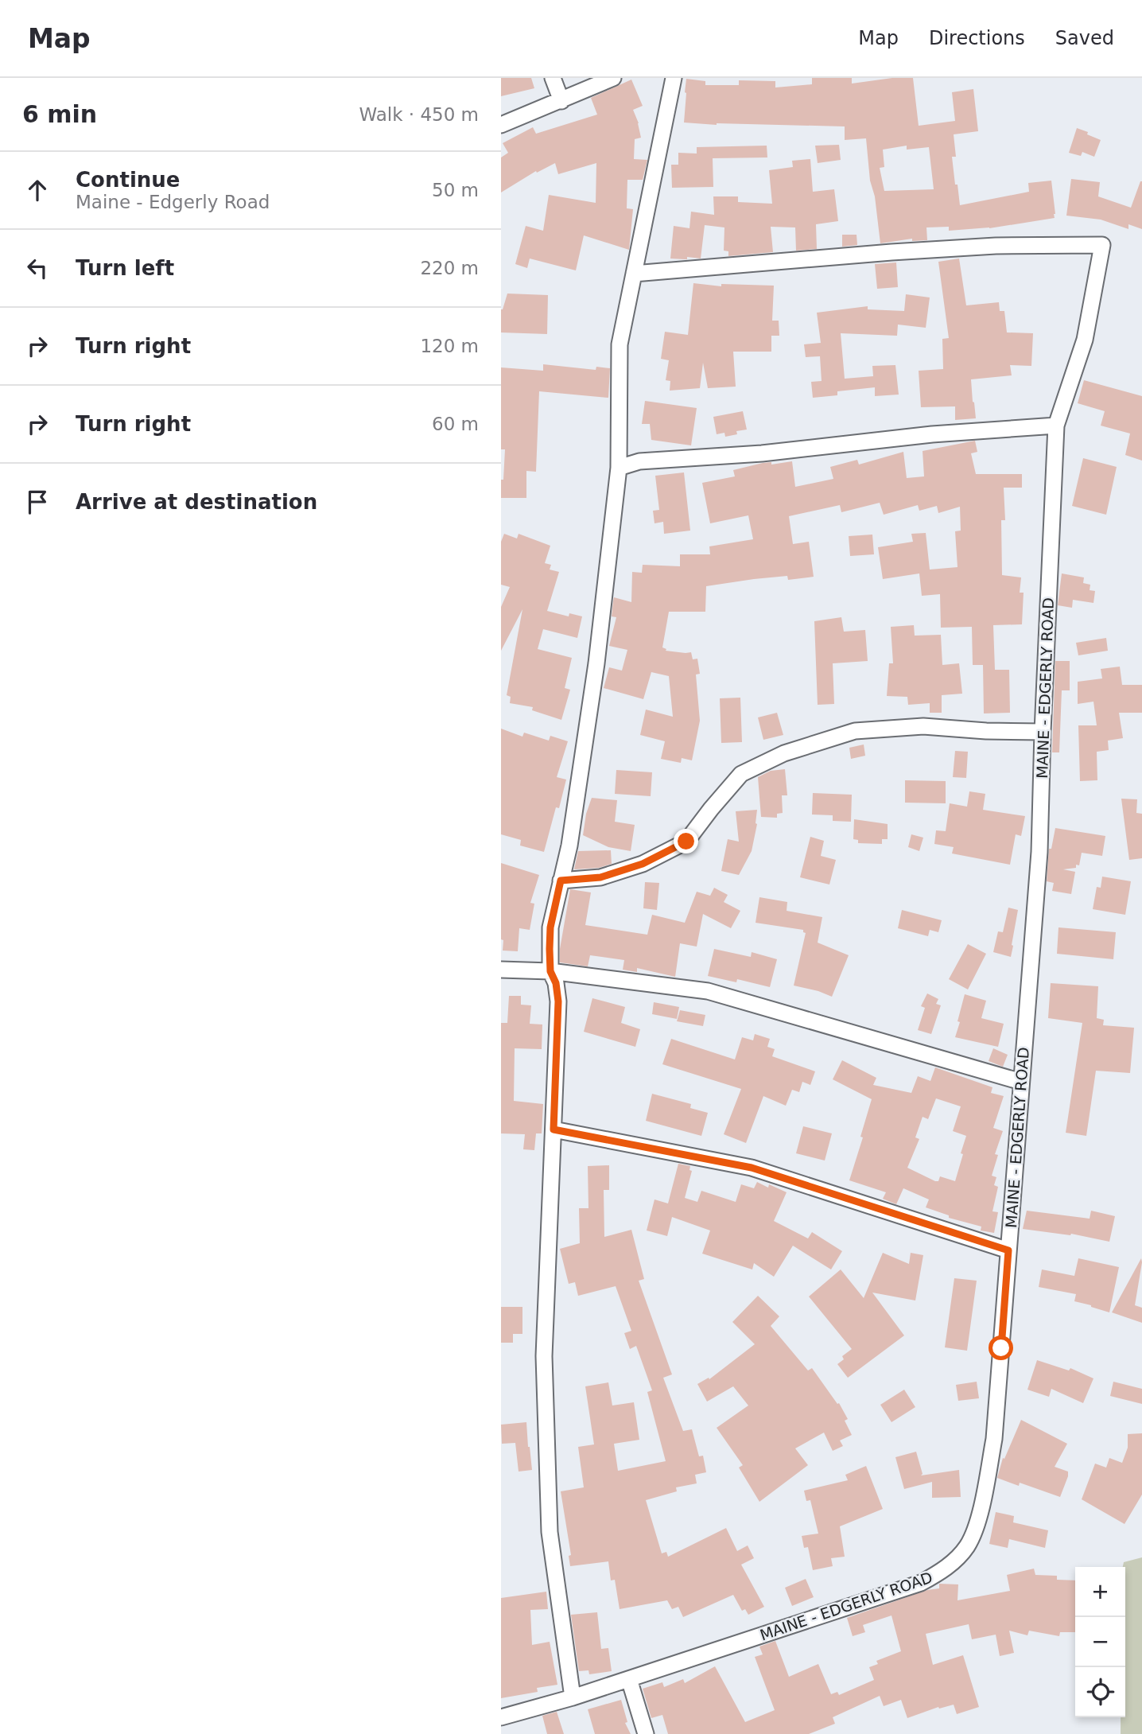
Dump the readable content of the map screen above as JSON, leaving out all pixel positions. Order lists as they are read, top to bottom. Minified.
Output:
{"streets":{"street":["MAINE - EDGERLY ROAD"]},"page":{"header":"Map","nav":["Map","Directions","Saved"],"heading":["6 min","Walk · 450 m"],"list":[["Continue","Maine - Edgerly Road","50 m"],["Turn left","220 m"],["Turn right","120 m"],["Turn right","60 m"],"Arrive at destination"],"map_buttons":["+","−"]}}
